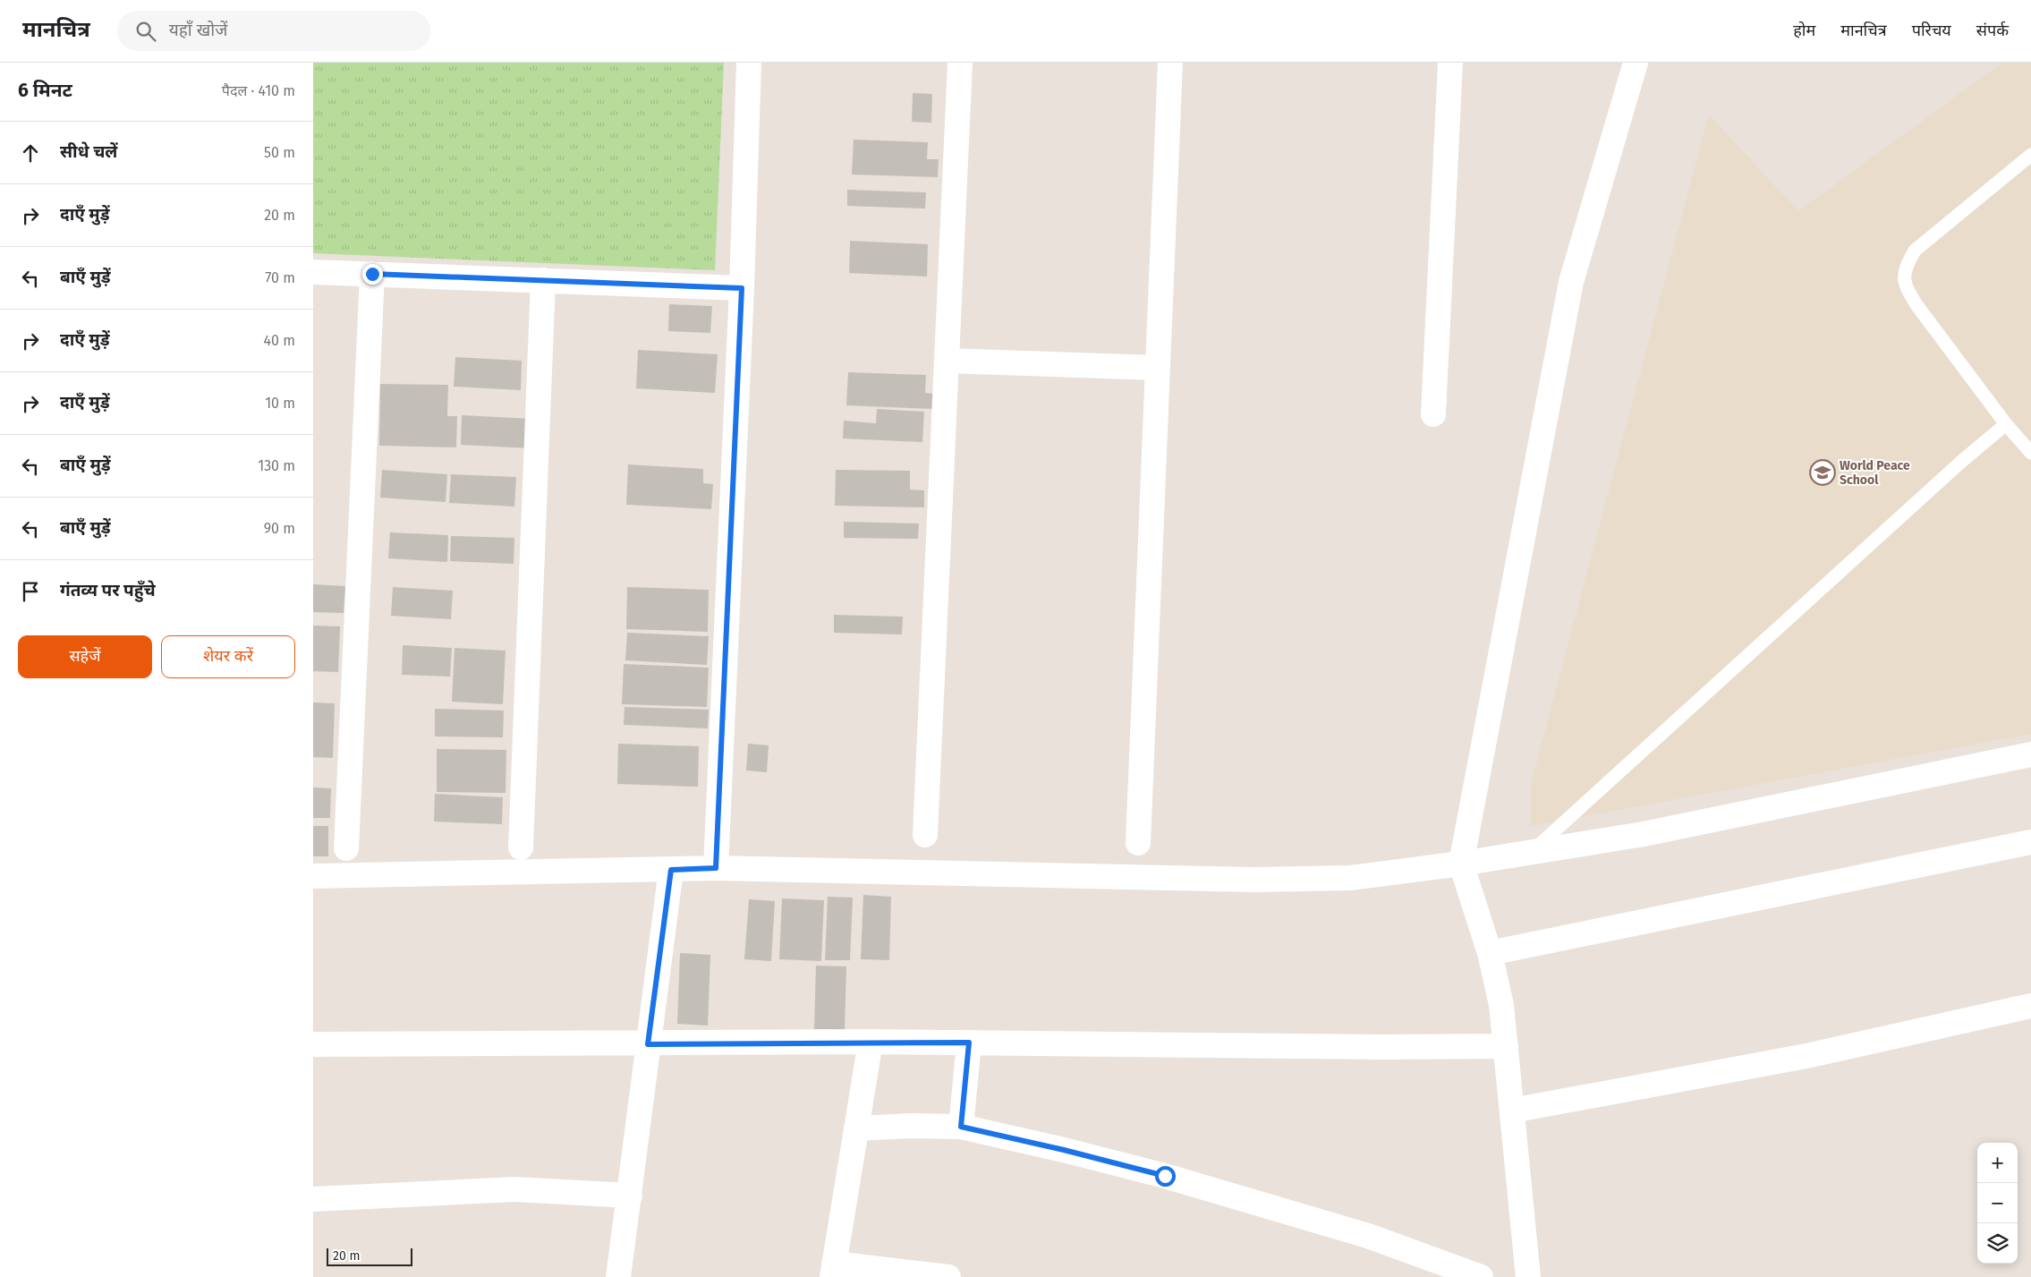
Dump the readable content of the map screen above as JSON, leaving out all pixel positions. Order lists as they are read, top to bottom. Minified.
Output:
{"places":{"school or university":["World Peace School"]},"scale_bar":"20 m","page":{"header":"मानचित्र","search":"यहाँ खोजें","nav":["होम","मानचित्र","परिचय","संपर्क"],"heading":["6 मिनट","पैदल · 410 m"],"list":[["सीधे चलें","50 m"],["दाएँ मुड़ें","20 m"],["बाएँ मुड़ें","70 m"],["दाएँ मुड़ें","40 m"],["दाएँ मुड़ें","10 m"],["बाएँ मुड़ें","130 m"],["बाएँ मुड़ें","90 m"],"गंतव्य पर पहुँचे"],"buttons":["सहेजें","शेयर करें"],"map_buttons":["+","−"],"scale":"20 m"}}
